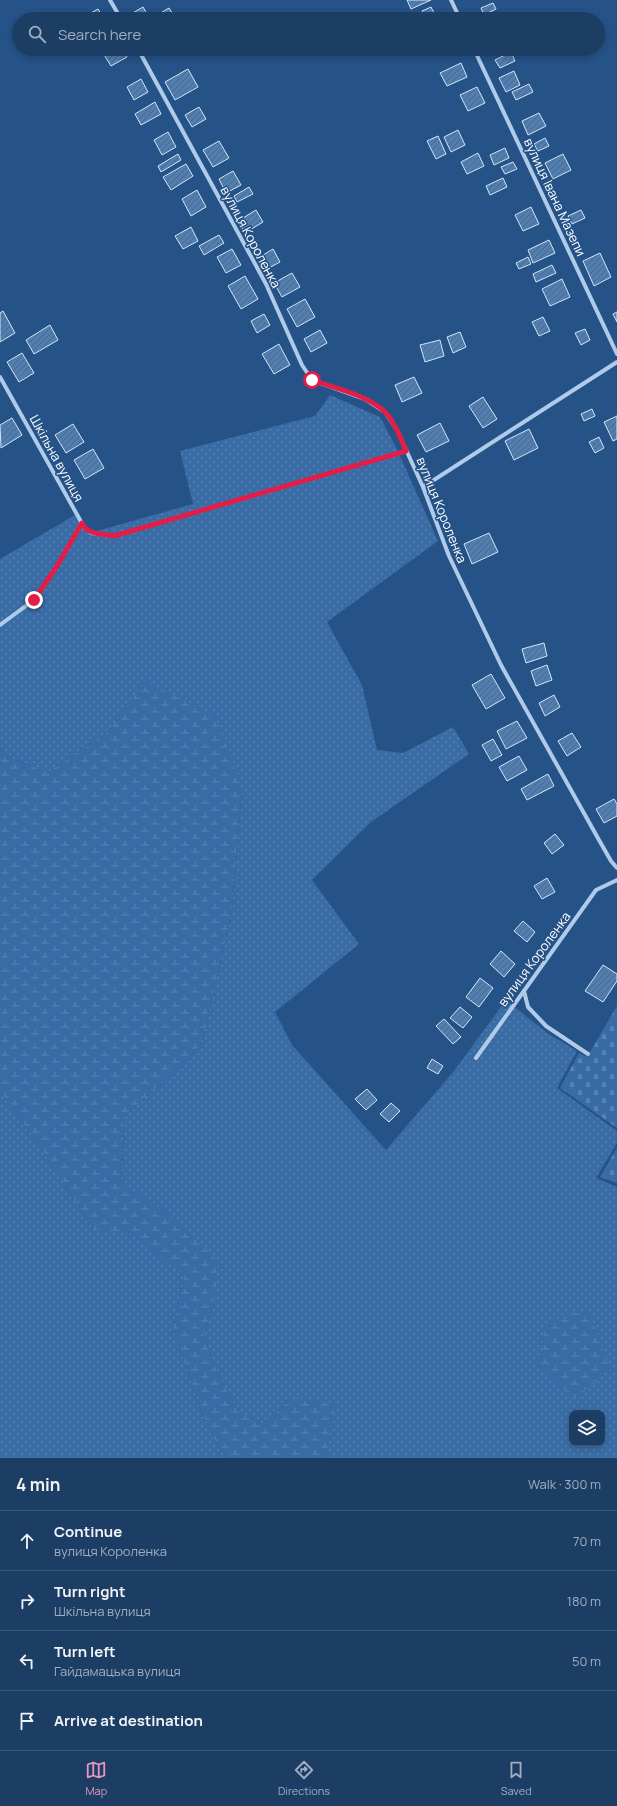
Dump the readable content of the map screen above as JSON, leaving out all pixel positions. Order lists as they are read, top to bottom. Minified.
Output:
{"streets":{"street":["вулиця Івана Мазепи","вулиця Короленка","Шкільна вулиця"]},"crossings":[["вулиця Короленка","Шкільна вулиця"]],"page":{"search":"Search here","heading":["4 min","Walk · 300 m"],"list":[["Continue","вулиця Короленка","70 m"],["Turn right","Шкільна вулиця","180 m"],["Turn left","Гайдамацька вулиця","50 m"],"Arrive at destination"],"nav":["Map","Directions","Saved"]}}
